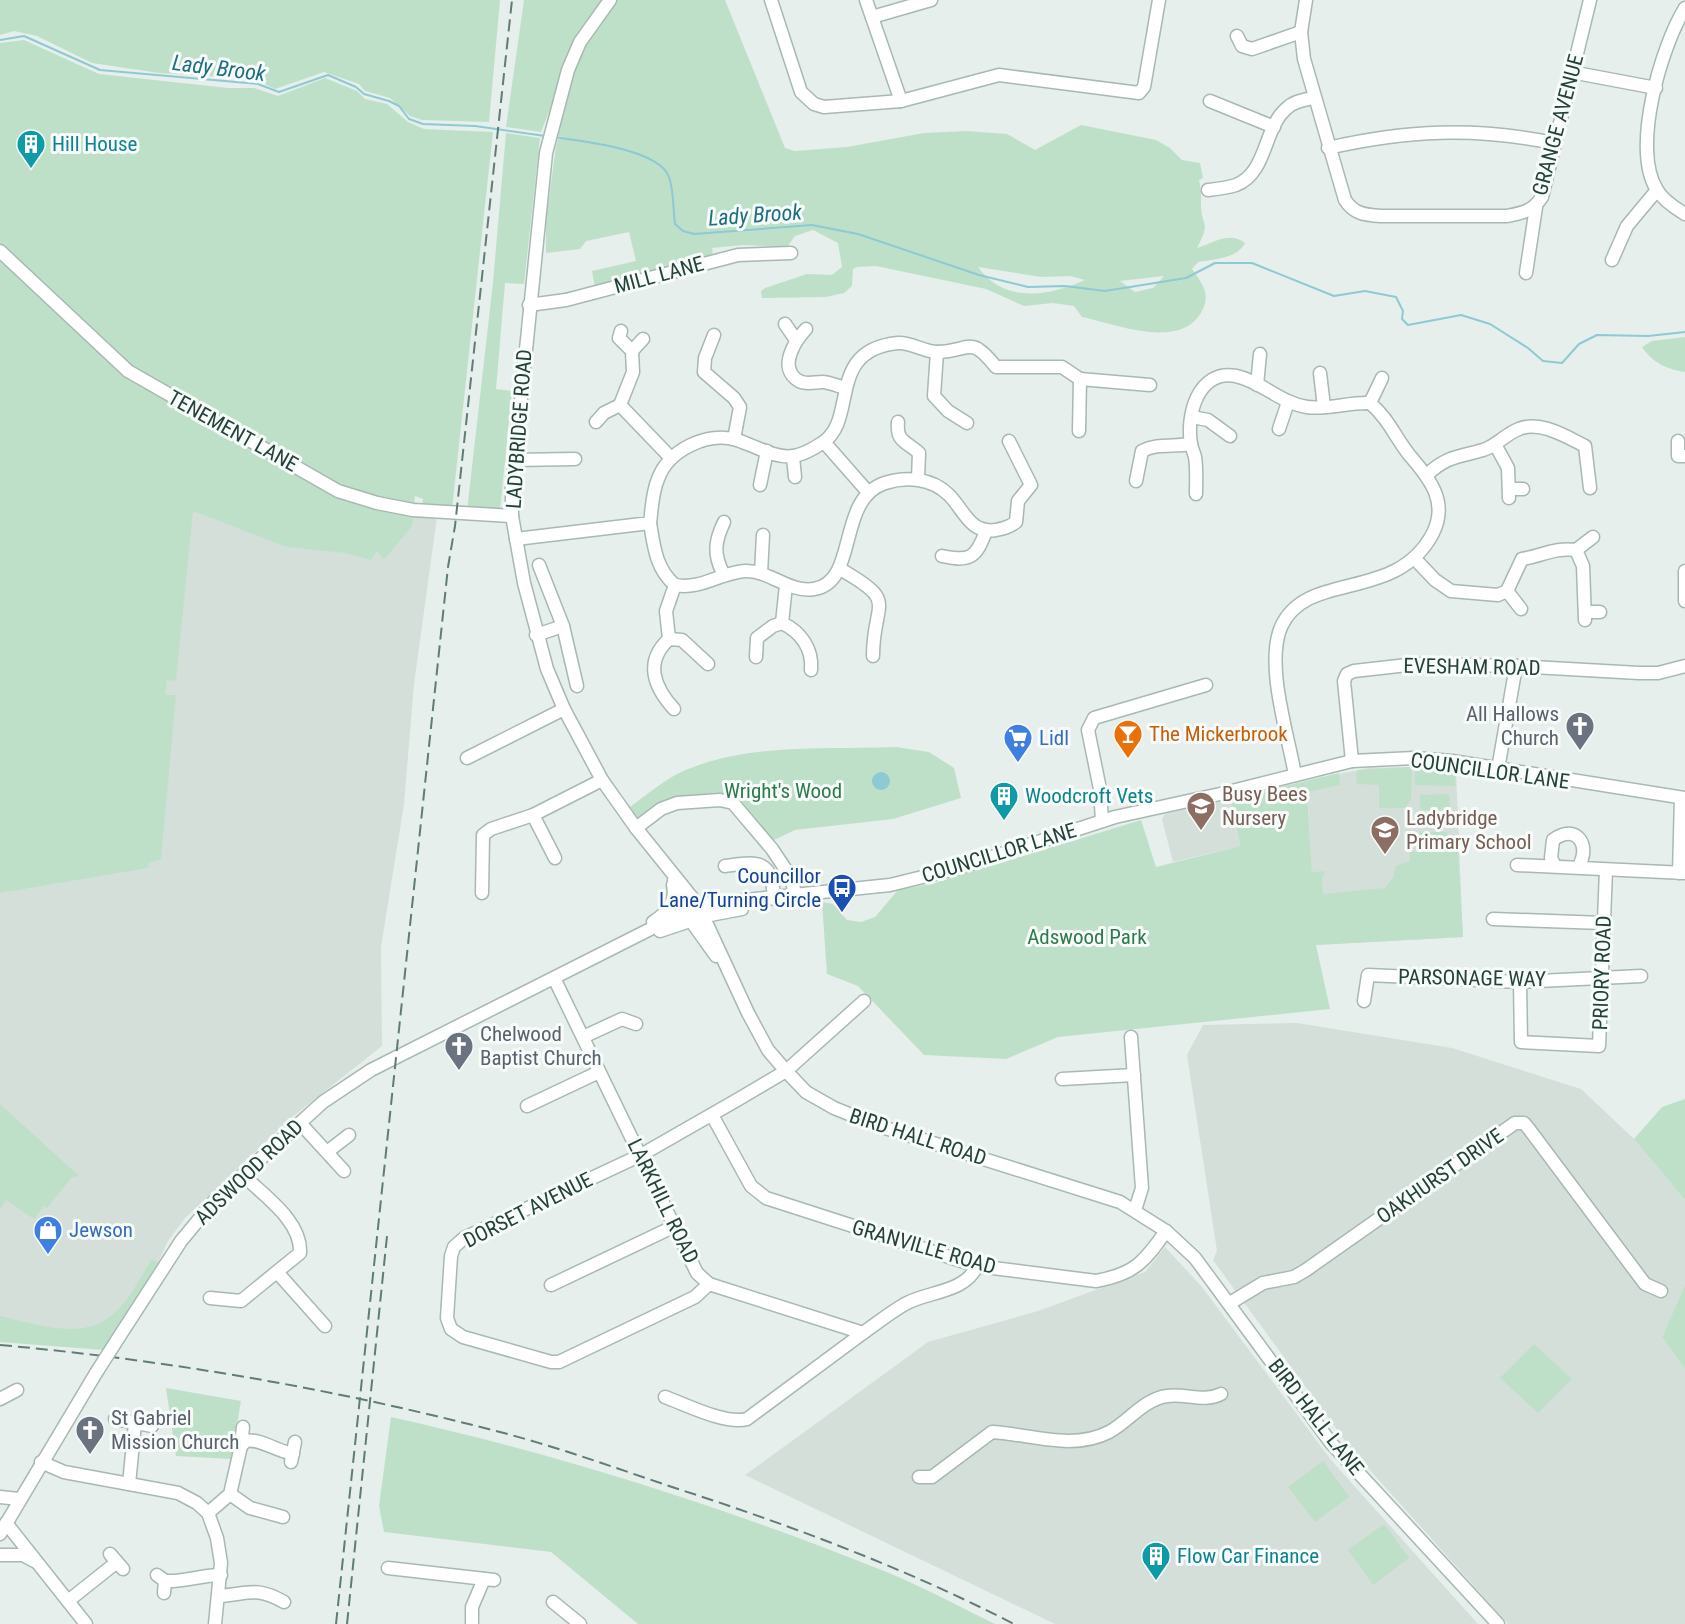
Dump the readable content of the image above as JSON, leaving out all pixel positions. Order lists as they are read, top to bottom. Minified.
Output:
{"streets":{"street":["GRANGE AVENUE","MILL LANE","LADYBRIDGE ROAD","TENEMENT LANE","EVESHAM ROAD","COUNCILLOR LANE","PRIORY ROAD","PARSONAGE WAY","BIRD HALL ROAD","ADSWOOD ROAD","OAKHURST DRIVE","LARKHILL ROAD","DORSET AVENUE","GRANVILLE ROAD","BIRD HALL LANE"]},"crossings":[["MILL LANE","LADYBRIDGE ROAD"],["LADYBRIDGE ROAD","TENEMENT LANE"],["LADYBRIDGE ROAD","COUNCILLOR LANE"],["LADYBRIDGE ROAD","BIRD HALL ROAD"],["LADYBRIDGE ROAD","ADSWOOD ROAD"],["EVESHAM ROAD","COUNCILLOR LANE"],["COUNCILLOR LANE","BIRD HALL ROAD"],["COUNCILLOR LANE","ADSWOOD ROAD"],["PRIORY ROAD","PARSONAGE WAY"],["BIRD HALL ROAD","ADSWOOD ROAD"],["BIRD HALL ROAD","GRANVILLE ROAD"],["BIRD HALL ROAD","BIRD HALL LANE"],["ADSWOOD ROAD","LARKHILL ROAD"],["OAKHURST DRIVE","BIRD HALL LANE"],["LARKHILL ROAD","DORSET AVENUE"],["GRANVILLE ROAD","BIRD HALL LANE"]],"water":["Lady Brook"],"parks":["Wright's Wood","Adswood Park"],"places":{"building":["Hill House","Woodcroft Vets","Flow Car Finance"],"church":["All Hallows Church","Chelwood Baptist Church","St Gabriel Mission Church"],"bar":["The Mickerbrook"],"supermarket":["Lidl"],"school or university":["Busy Bees Nursery","Ladybridge Primary School"],"bus stop":["Councillor Lane/Turning Circle"],"shop":["Jewson"]}}
